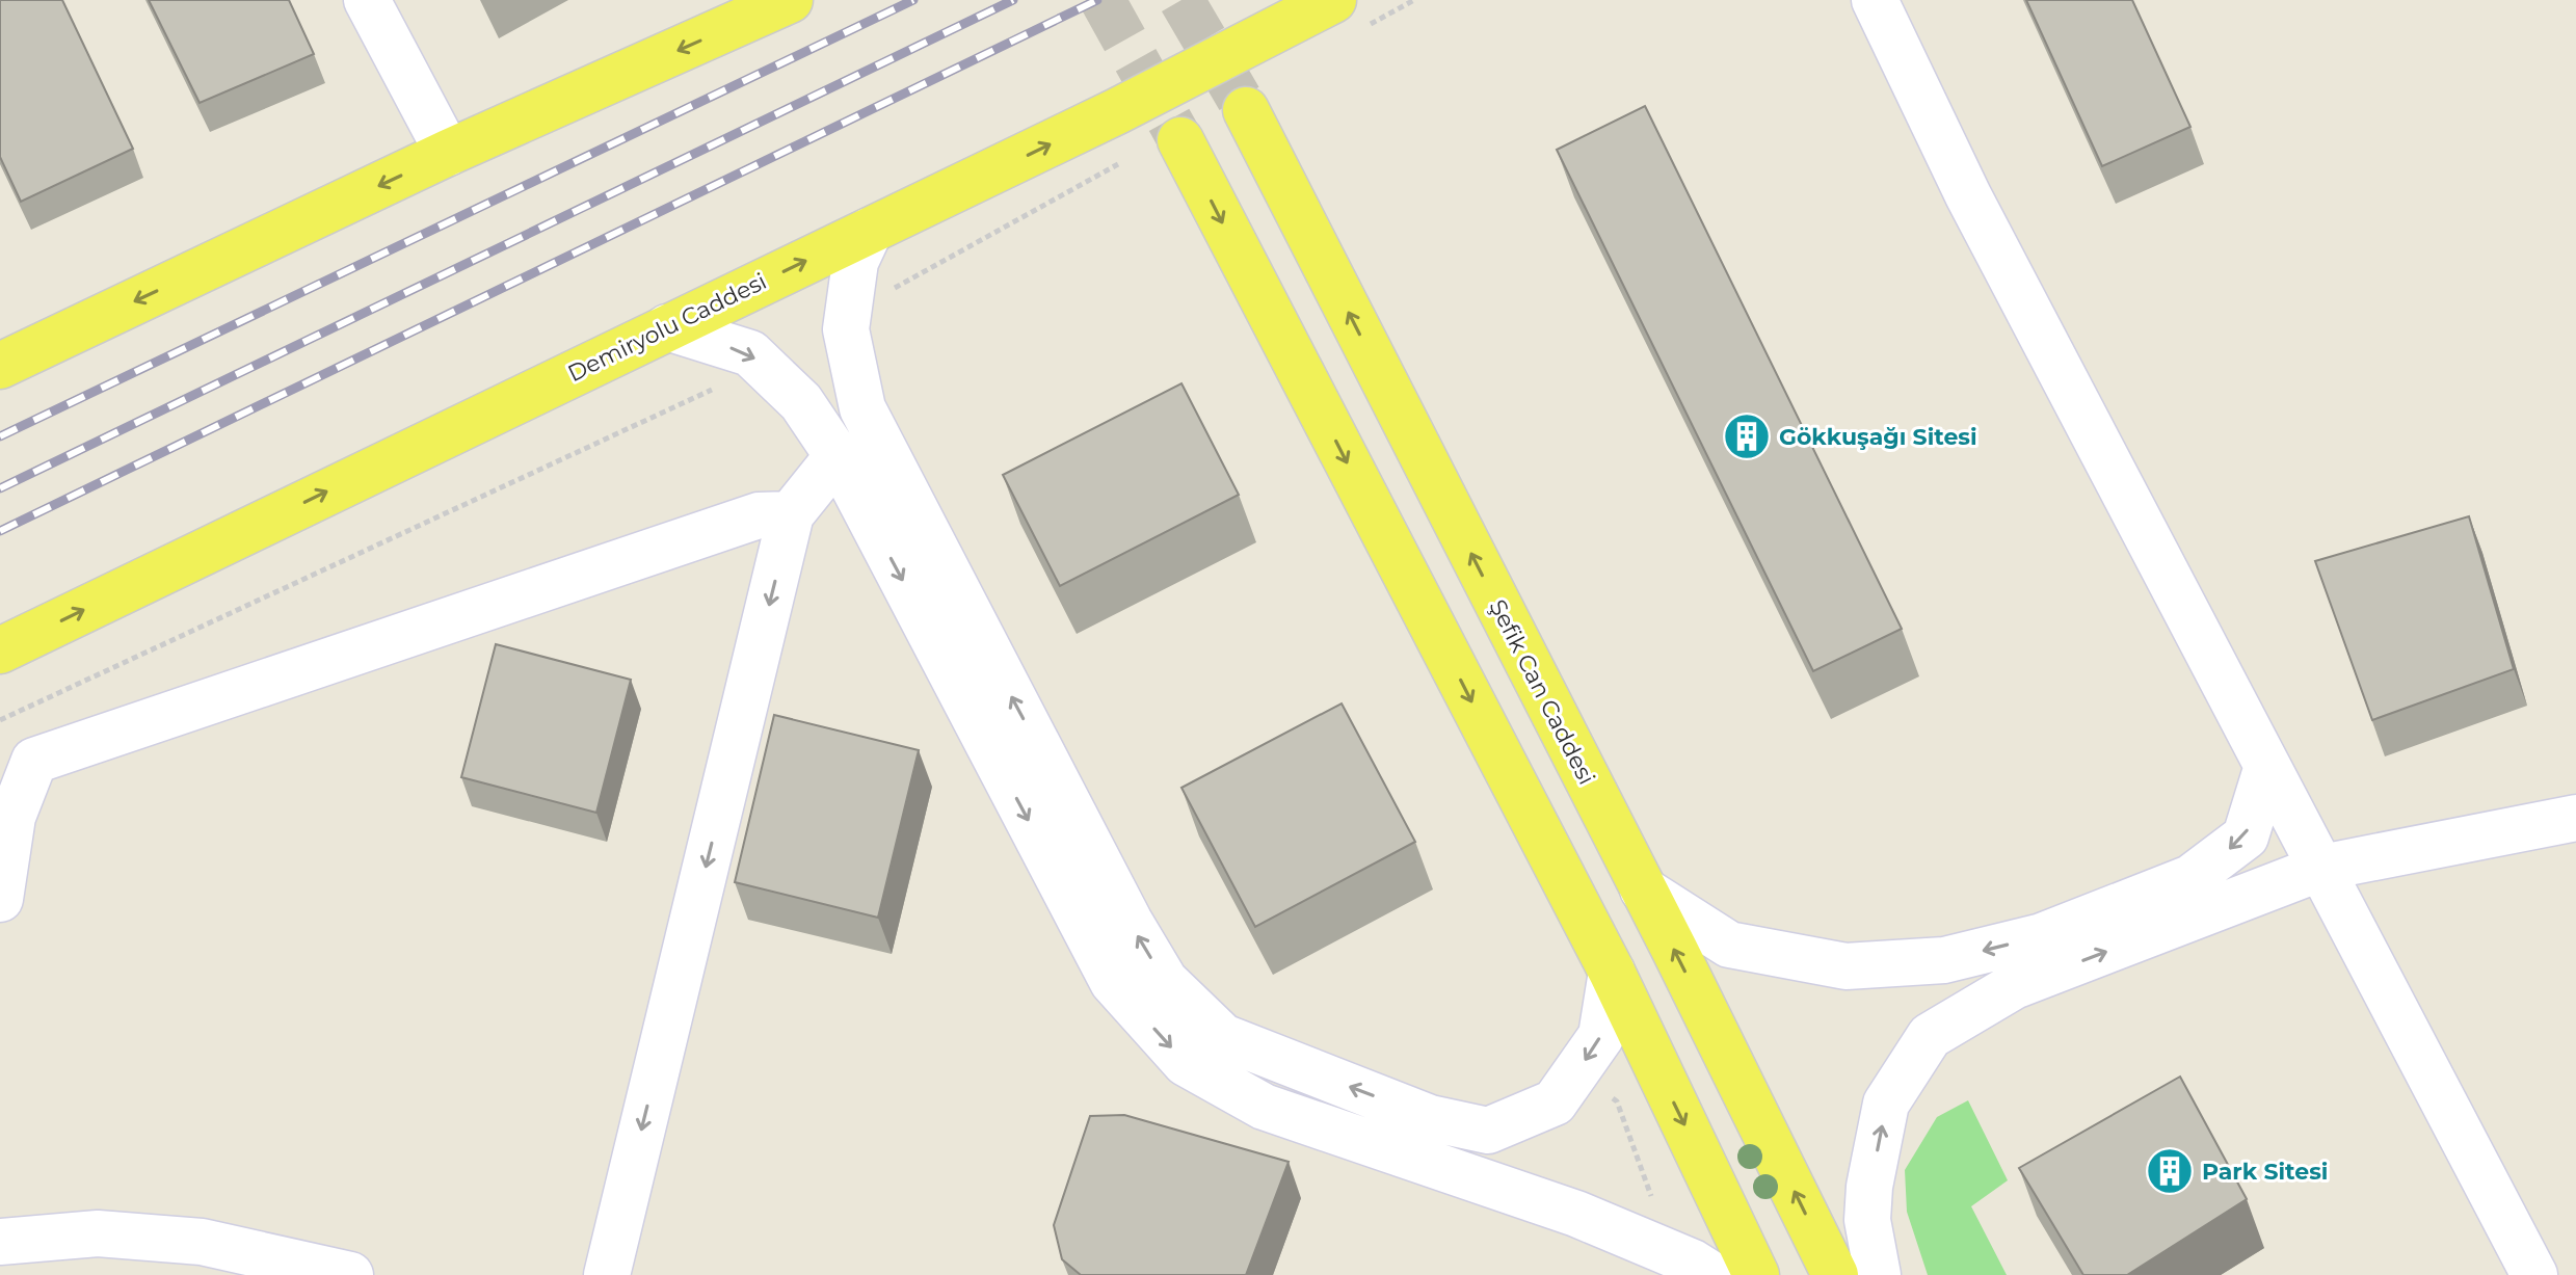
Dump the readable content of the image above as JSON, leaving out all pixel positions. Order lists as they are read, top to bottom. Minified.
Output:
{"streets":{"main road":["Demiryolu Caddesi","Şefik Can Caddesi"]},"places":{"building":["Gökkuşağı Sitesi","Park Sitesi"]}}
